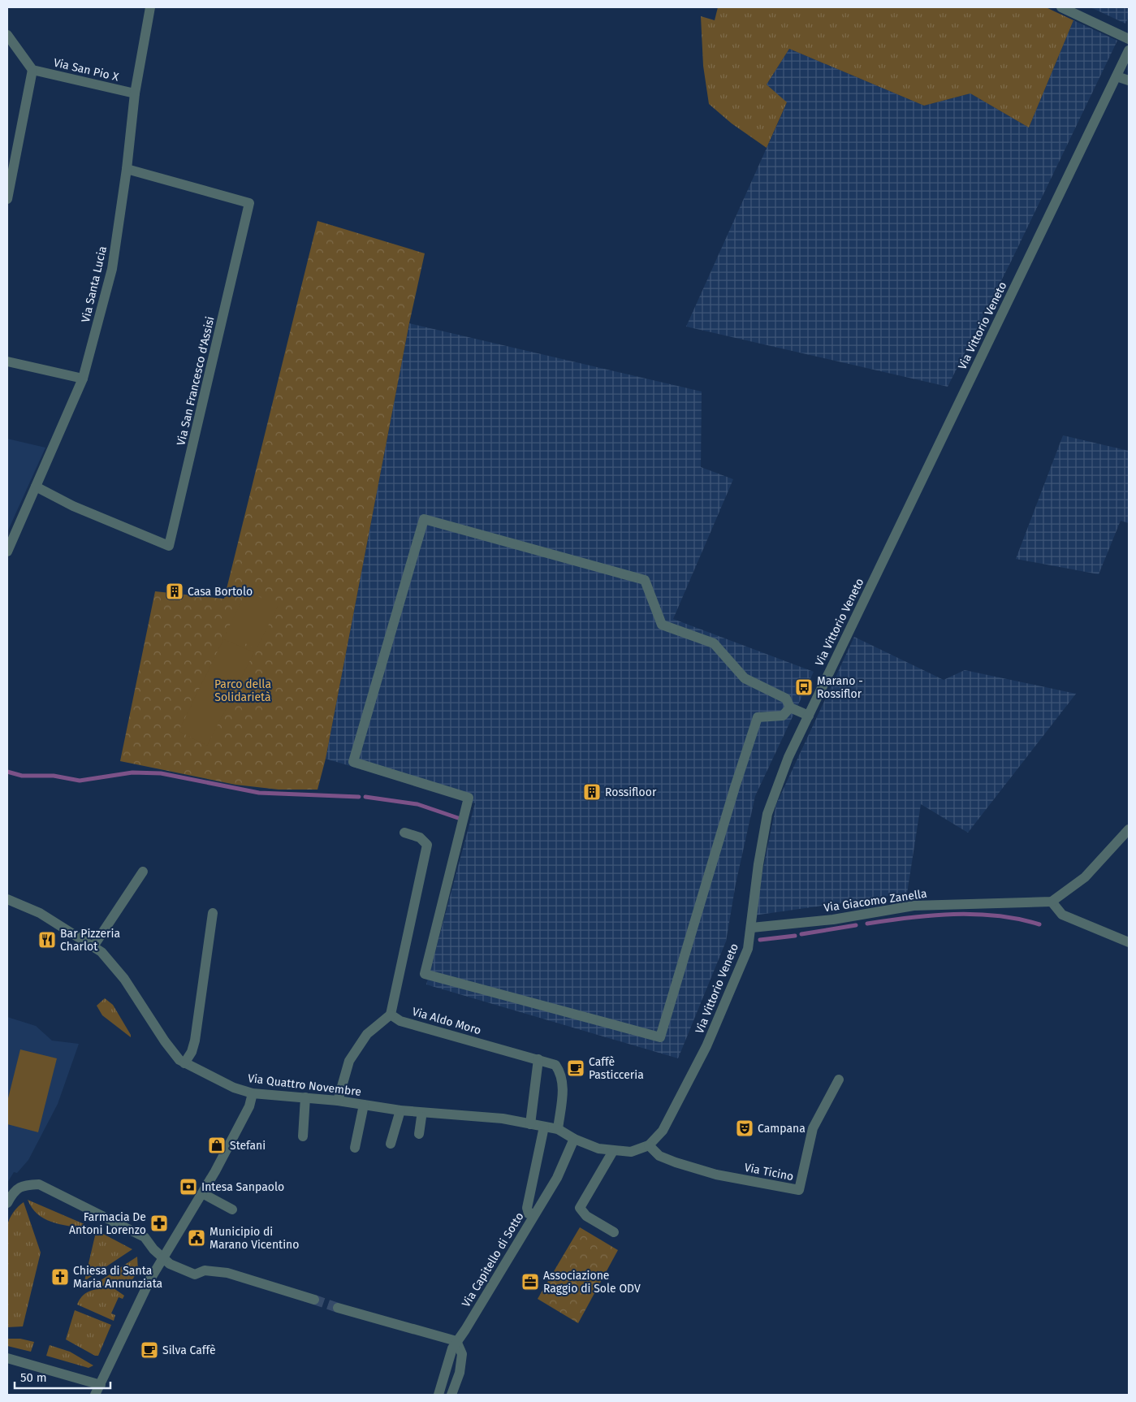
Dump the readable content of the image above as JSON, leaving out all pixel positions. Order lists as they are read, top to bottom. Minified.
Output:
{"streets":{"street":["Via San Pio X","Via Santa Lucia","Via Vittorio Veneto","Via San Francesco d'Assisi","Via Giacomo Zanella","Via Aldo Moro","Via Quattro Novembre","Via Ticino","Via Capitello di Sotto"]},"crossings":[["Via San Pio X","Via Santa Lucia"],["Via Santa Lucia","Via San Francesco d'Assisi"],["Via Vittorio Veneto","Via Giacomo Zanella"],["Via Vittorio Veneto","Via Quattro Novembre"],["Via Vittorio Veneto","Via Ticino"],["Via Vittorio Veneto","Via Capitello di Sotto"],["Via Aldo Moro","Via Quattro Novembre"],["Via Quattro Novembre","Via Capitello di Sotto"]],"parks":["Parco della Solidarietà"],"places":{"building":["Casa Bortolo","Rossifloor"],"bus stop":["Marano - Rossiflor"],"restaurant":["Bar Pizzeria Charlot"],"cafe":["Caffè Pasticceria","Silva Caffè"],"theatre":["Campana"],"shop":["Stefani"],"bank":["Intesa Sanpaolo"],"pharmacy":["Farmacia De Antoni Lorenzo"],"public building":["Municipio di Marano Vicentino"],"church":["Chiesa di Santa Maria Annunziata"],"office":["Associazione Raggio di Sole ODV"]},"scale_bar":"50 m"}
